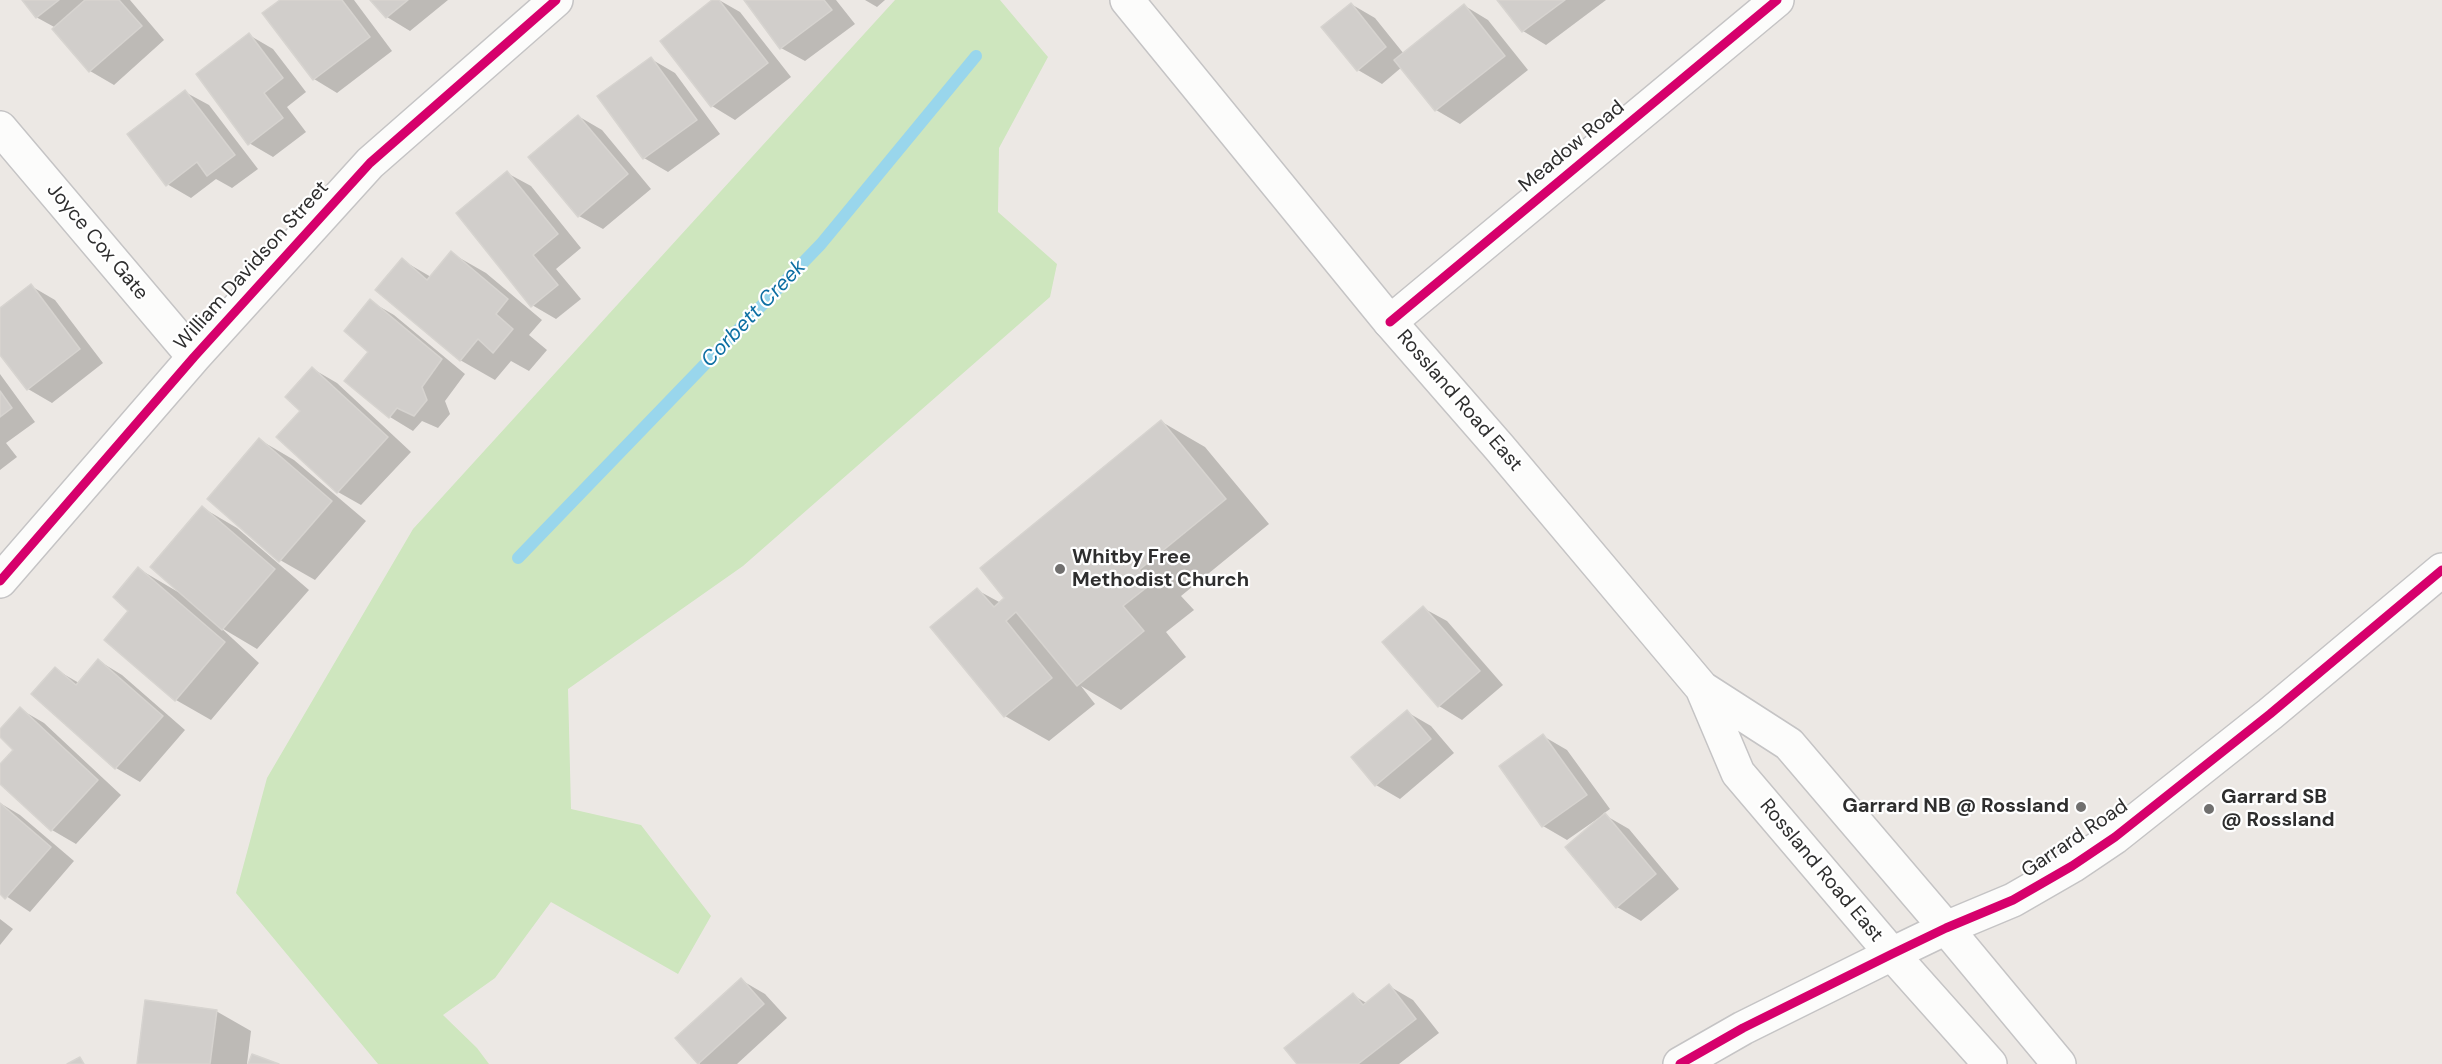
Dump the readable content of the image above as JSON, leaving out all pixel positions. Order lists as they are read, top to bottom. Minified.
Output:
{"streets":{"street":["Meadow Road","Joyce Cox Gate","William Davidson Street","Rossland Road East","Garrard Road"]},"crossings":[["Meadow Road","Rossland Road East"],["Joyce Cox Gate","William Davidson Street"],["Rossland Road East","Garrard Road"]],"water":["Corbett Creek"],"places":["Whitby Free Methodist Church","Garrard NB @ Rossland","Garrard SB @ Rossland"]}
